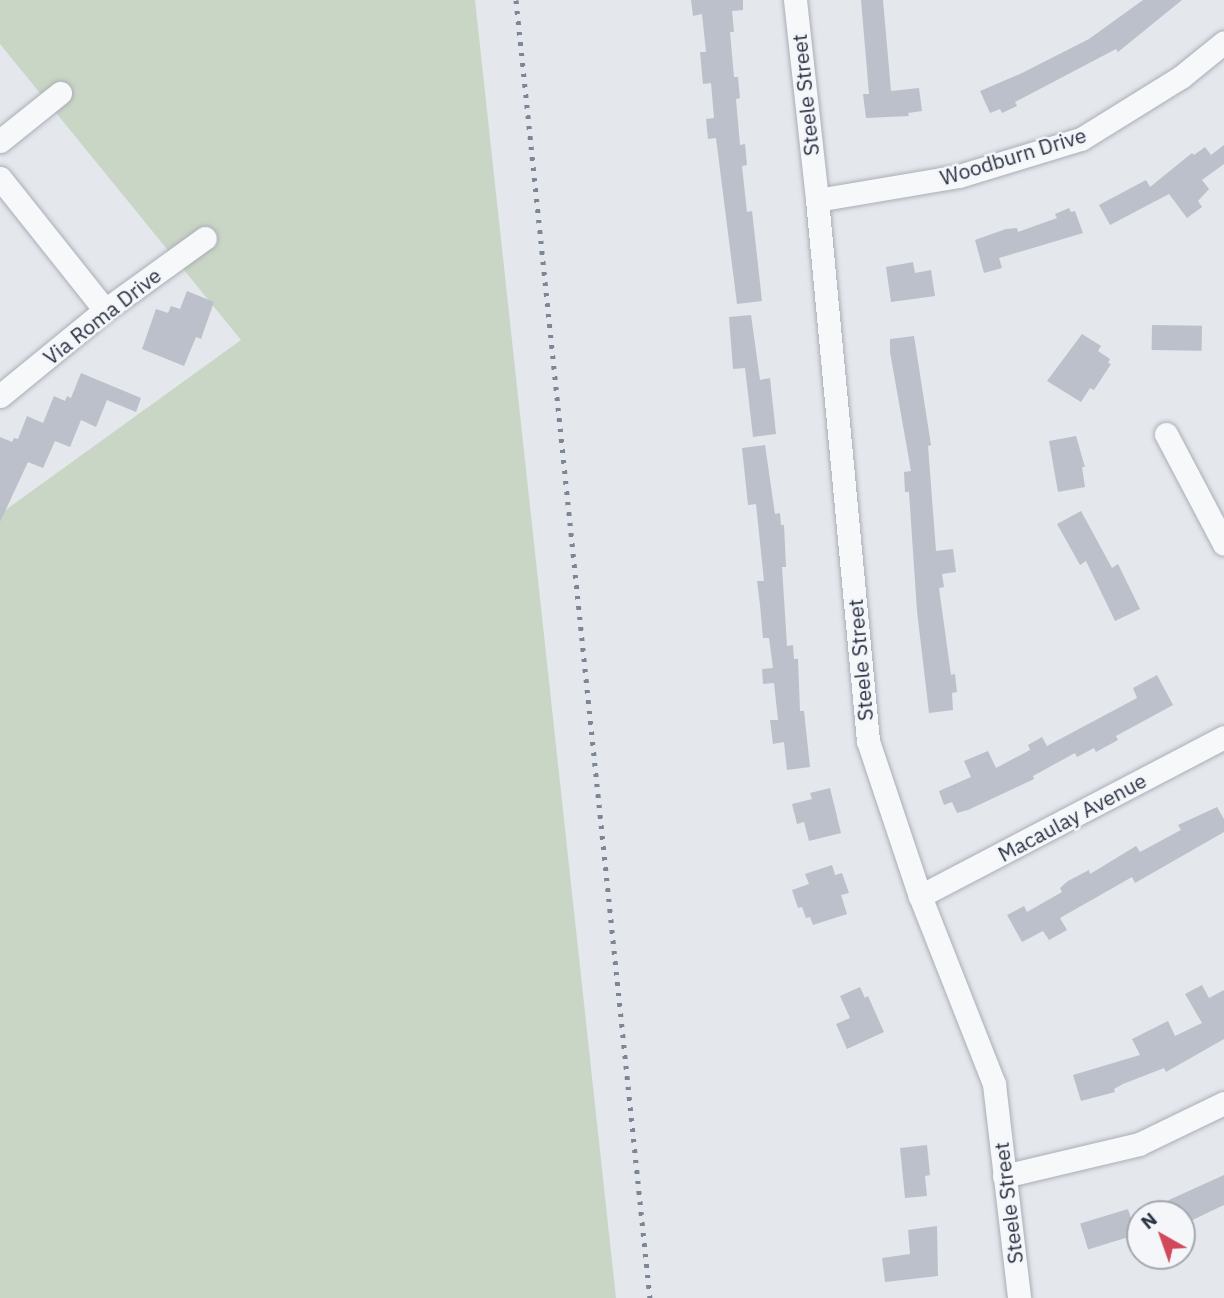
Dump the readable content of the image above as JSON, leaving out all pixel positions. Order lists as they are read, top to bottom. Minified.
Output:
{"streets":{"street":["Steele Street","Woodburn Drive","Via Roma Drive","Macaulay Avenue"]},"crossings":[["Steele Street","Woodburn Drive"],["Steele Street","Macaulay Avenue"]],"north":"top left"}
